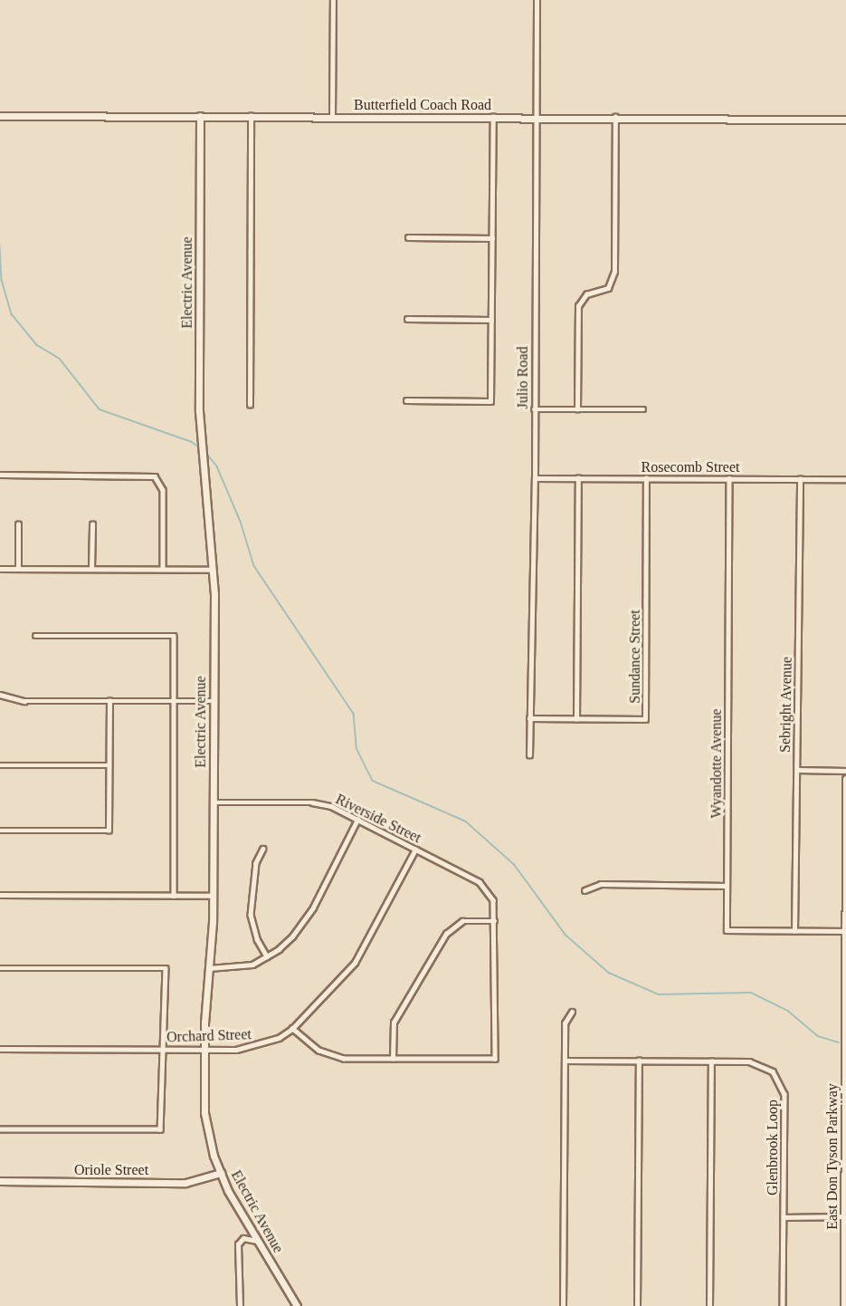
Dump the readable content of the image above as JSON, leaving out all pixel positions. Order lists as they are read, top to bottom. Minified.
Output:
{"streets":{"street":["Butterfield Coach Road","Electric Avenue","Julio Road","Rosecomb Street","Sundance Street","Sebright Avenue","Wyandotte Avenue","Riverside Street","Orchard Street","Glenbrook Loop","East Don Tyson Parkway","Oriole Street"]},"crossings":[["Butterfield Coach Road","Electric Avenue"],["Butterfield Coach Road","Julio Road"],["Electric Avenue","Riverside Street"],["Electric Avenue","Orchard Street"],["Electric Avenue","Oriole Street"],["Julio Road","Rosecomb Street"],["Julio Road","Sundance Street"],["Rosecomb Street","Sundance Street"],["Rosecomb Street","Sebright Avenue"],["Rosecomb Street","Wyandotte Avenue"],["Sebright Avenue","Wyandotte Avenue"],["Wyandotte Avenue","East Don Tyson Parkway"],["Riverside Street","Orchard Street"]]}
